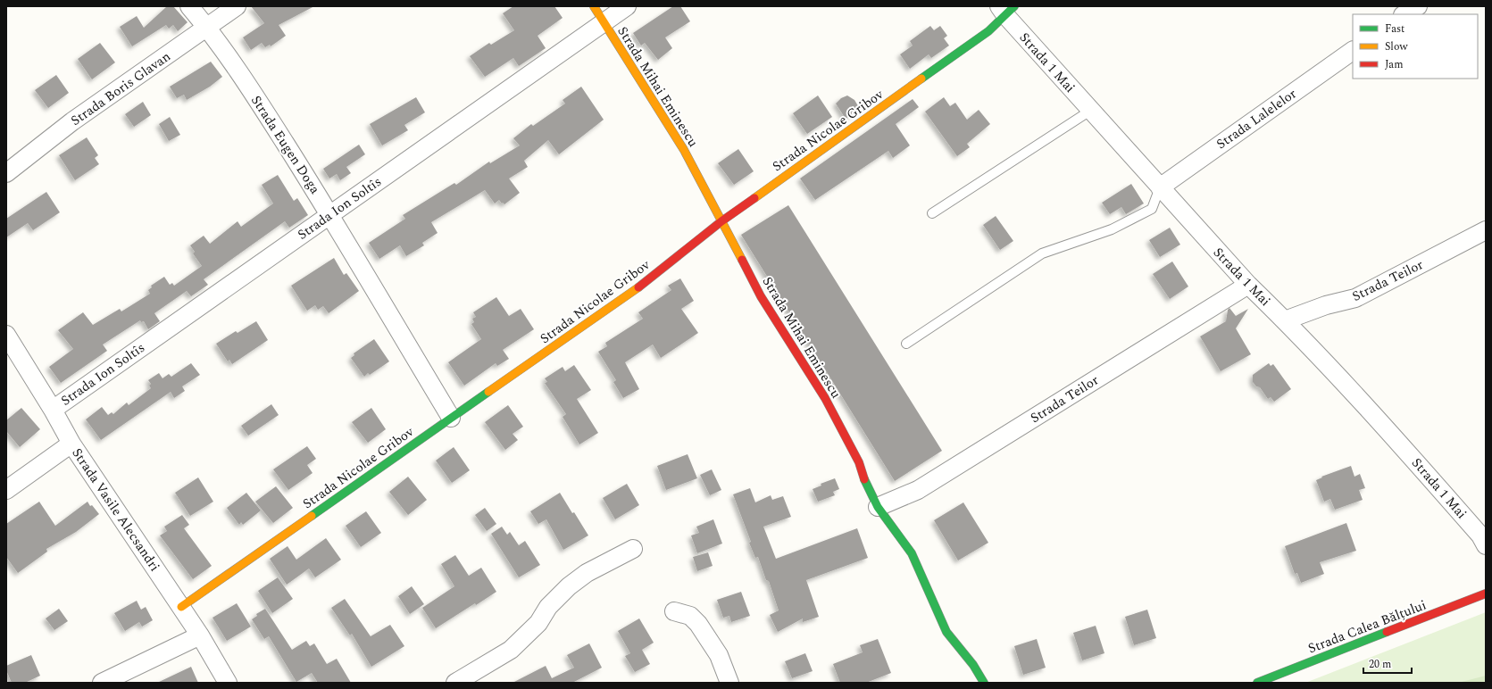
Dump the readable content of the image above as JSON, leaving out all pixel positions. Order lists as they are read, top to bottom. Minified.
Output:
{"streets":{"street":["Strada 1 Mai","Strada Mihai Eminescu","Strada Boris Glavan","Strada Lalelelor","Strada Nicolae Gribov","Strada Eugen Doga","Strada Ion Soltîs","Strada Teilor","Strada Vasile Alecsandri","Strada Calea Bălțului"]},"crossings":[["Strada 1 Mai","Strada Lalelelor"],["Strada 1 Mai","Strada Nicolae Gribov"],["Strada 1 Mai","Strada Teilor"],["Strada Mihai Eminescu","Strada Nicolae Gribov"],["Strada Mihai Eminescu","Strada Ion Soltîs"],["Strada Mihai Eminescu","Strada Teilor"],["Strada Boris Glavan","Strada Eugen Doga"],["Strada Nicolae Gribov","Strada Eugen Doga"],["Strada Nicolae Gribov","Strada Vasile Alecsandri"],["Strada Eugen Doga","Strada Ion Soltîs"],["Strada Ion Soltîs","Strada Vasile Alecsandri"]],"legend":["Fast","Slow","Jam"],"scale_bar":"20 m"}
